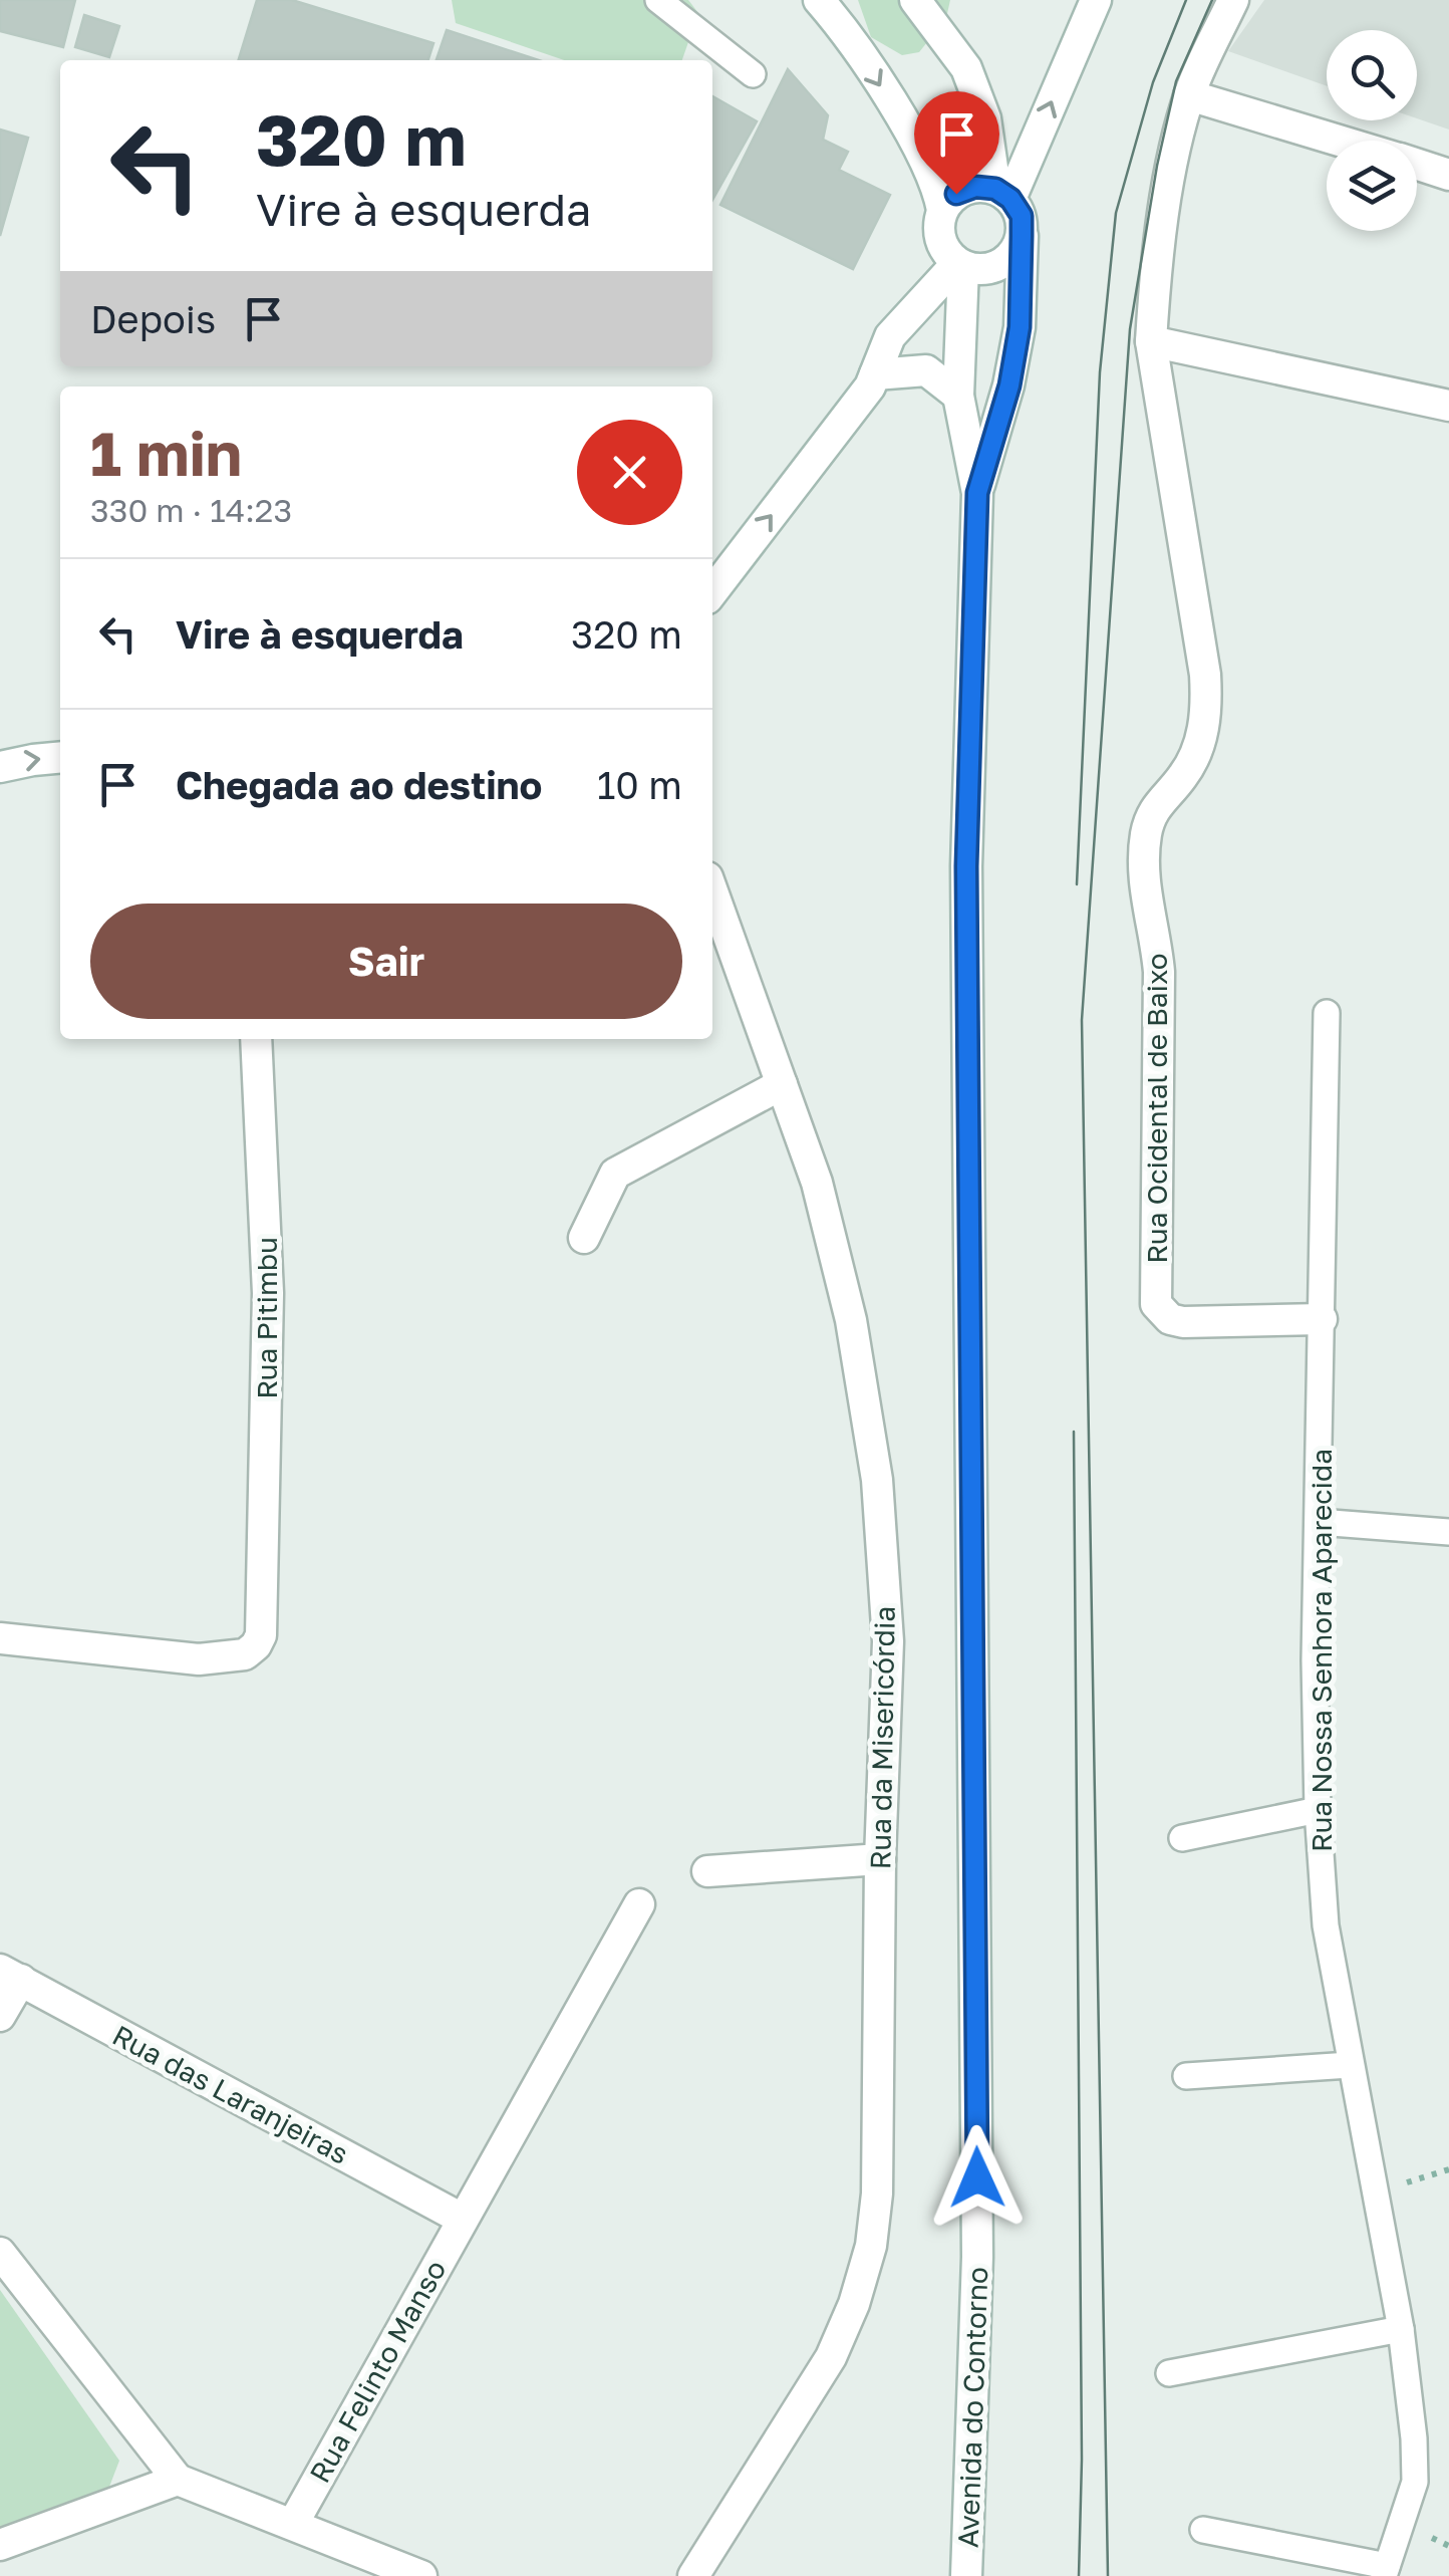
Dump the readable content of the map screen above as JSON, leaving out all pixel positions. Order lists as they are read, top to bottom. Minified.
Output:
{"streets":{"street":["Rua Ocidental de Baixo","Rua Pitimbu","Rua da Misericórdia","Rua das Laranjeiras","Rua Felinto Manso","Avenida do Contorno"],"lane":["Rua Nossa Senhora Aparecida"]},"crossings":[["Rua Ocidental de Baixo","Rua Nossa Senhora Aparecida"],["Rua das Laranjeiras","Rua Felinto Manso"]],"page":{"turn":["320 m","Vire à esquerda"],"then":"Depois","heading":["1 min","330 m · 14:23"],"list":[{"name":"Vire à esquerda","value":"320 m"},{"name":"Chegada ao destino","value":"10 m"}],"buttons":"Sair"}}
